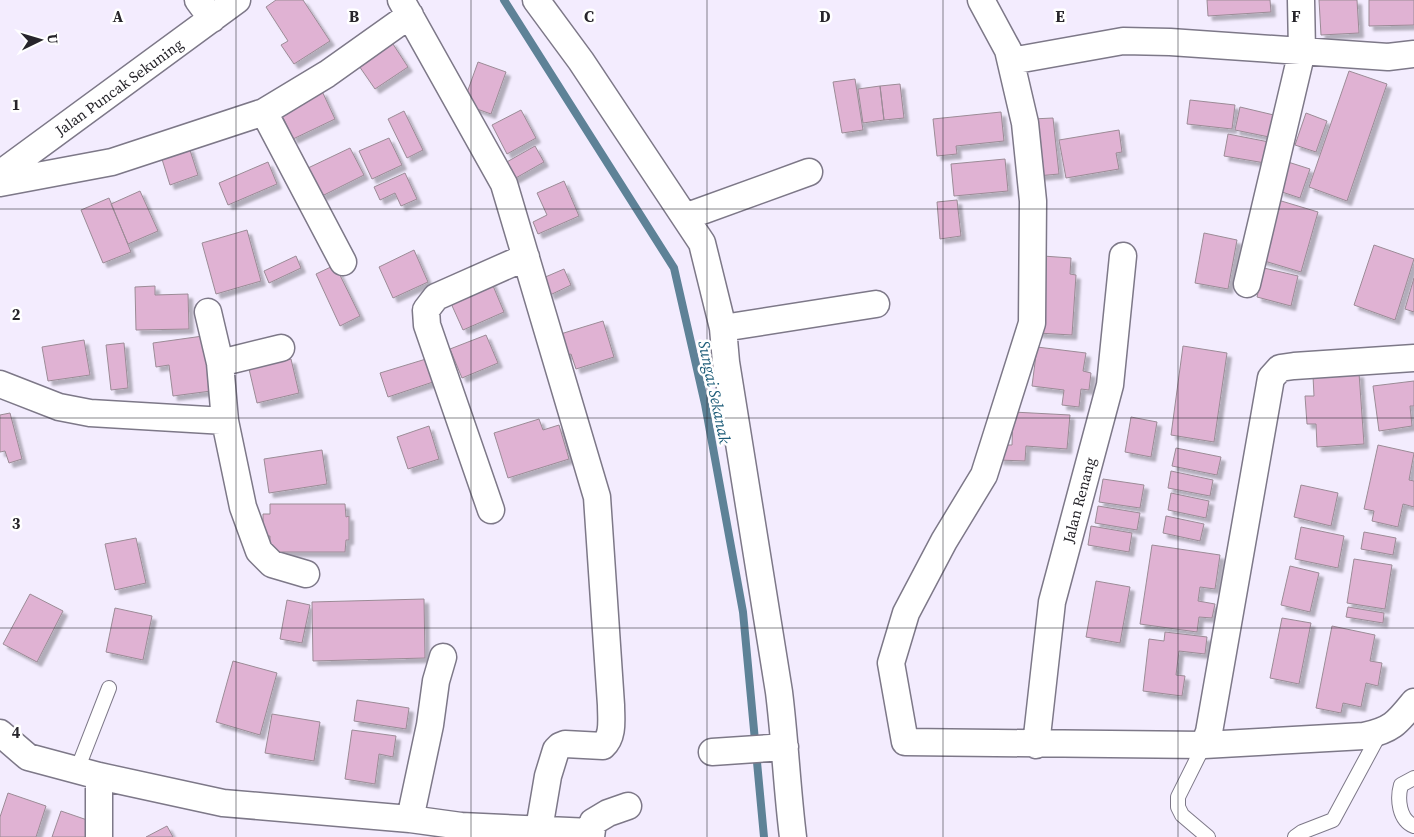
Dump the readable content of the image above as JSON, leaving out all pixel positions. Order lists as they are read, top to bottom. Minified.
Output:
{"streets":{"street":["Jalan Puncak Sekuning","Jalan Renang"]},"water":["Sungai Sekanak"],"north":"right","grid":{"columns":["A","B","C","D","E","F"],"rows":["1","2","3","4"]}}
